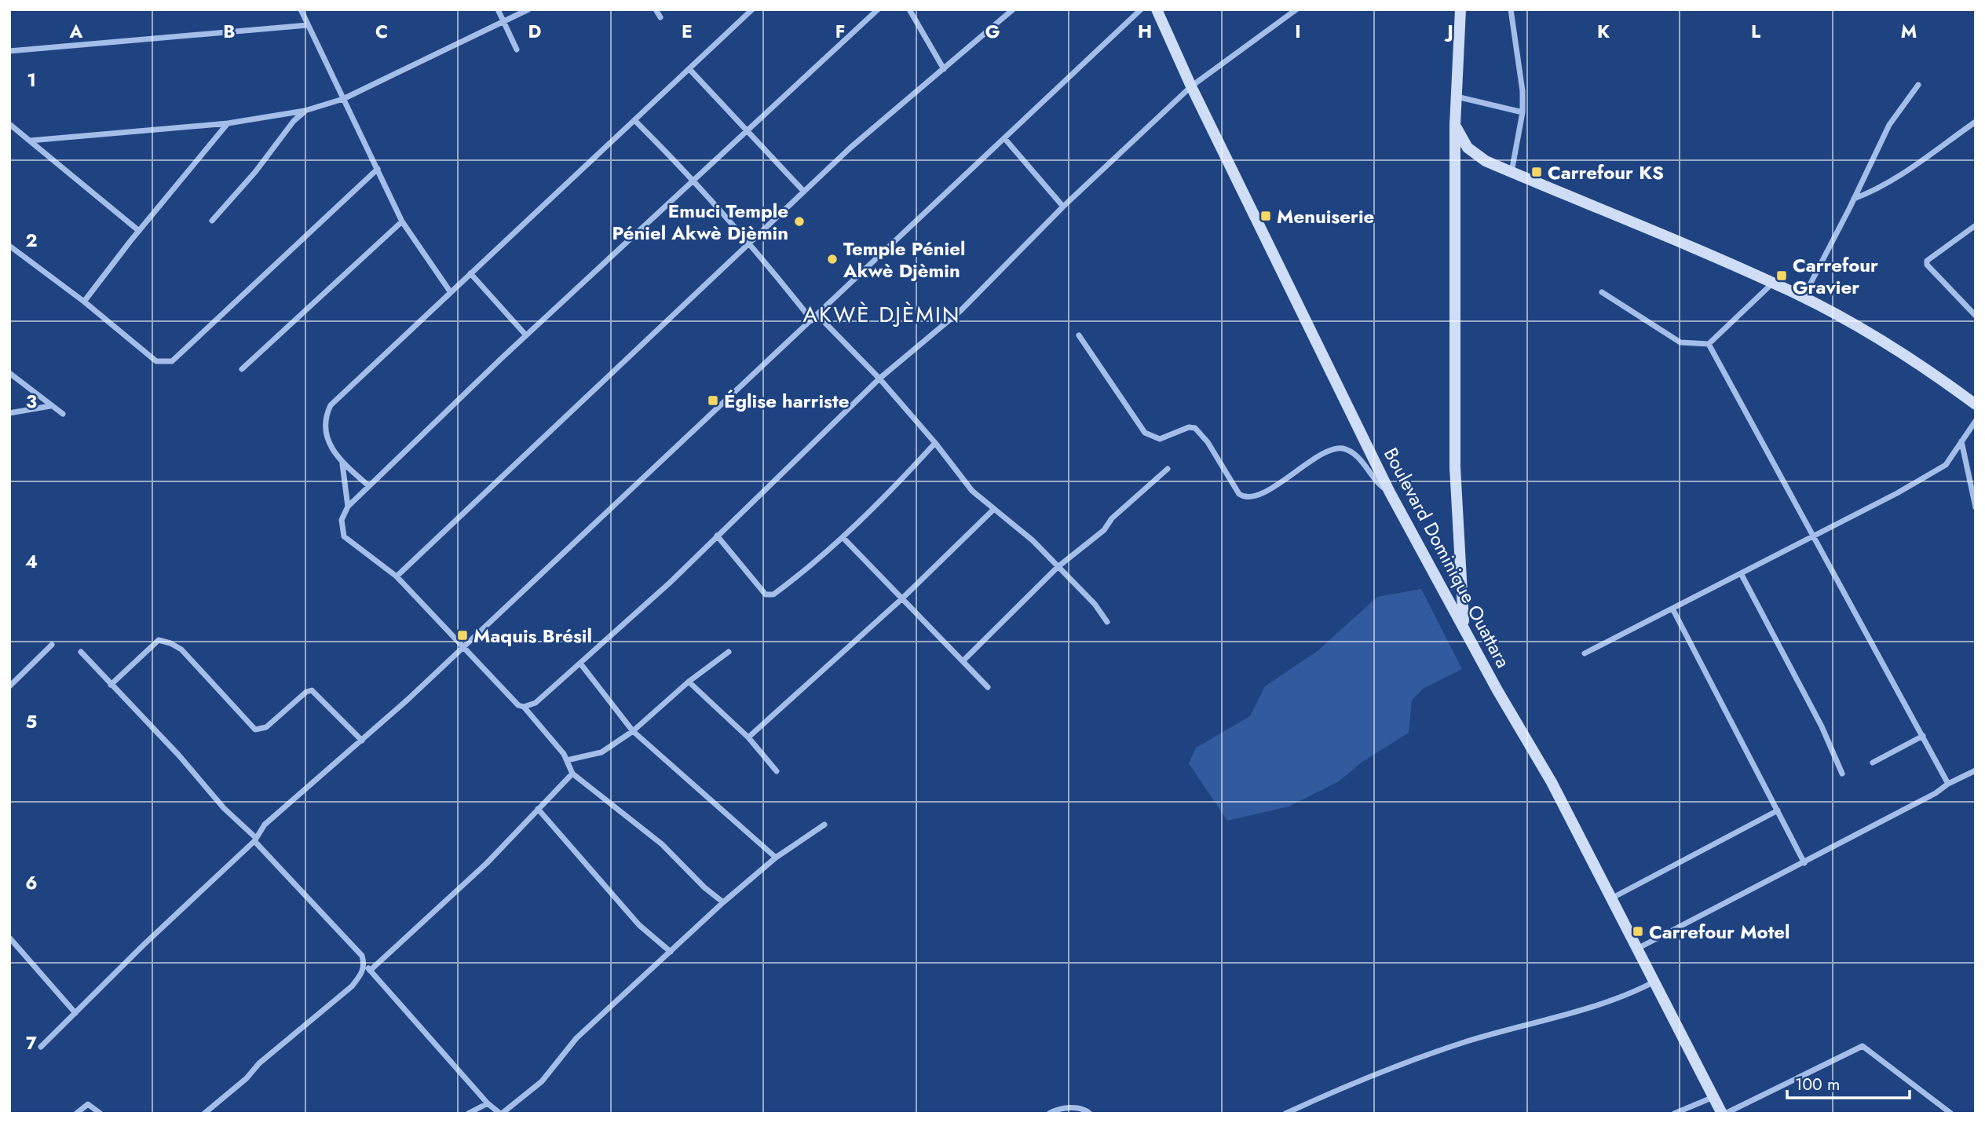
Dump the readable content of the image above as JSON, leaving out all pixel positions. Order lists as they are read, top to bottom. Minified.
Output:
{"streets":{"street":["Boulevard Dominique Ouattara"]},"districts":["AKWÈ DJÈMIN"],"places":{"transit":["Carrefour KS","Menuiserie","Carrefour Gravier","Église harriste","Maquis Brésil","Carrefour Motel"],"other":["Emuci Temple Péniel Akwè Djèmin","Temple Péniel Akwè Djèmin"]},"scale_bar":"100 m","grid":{"columns":["A","B","C","D","E","F","G","H","I","J","K","L","M"],"rows":["1","2","3","4","5","6","7"]}}
